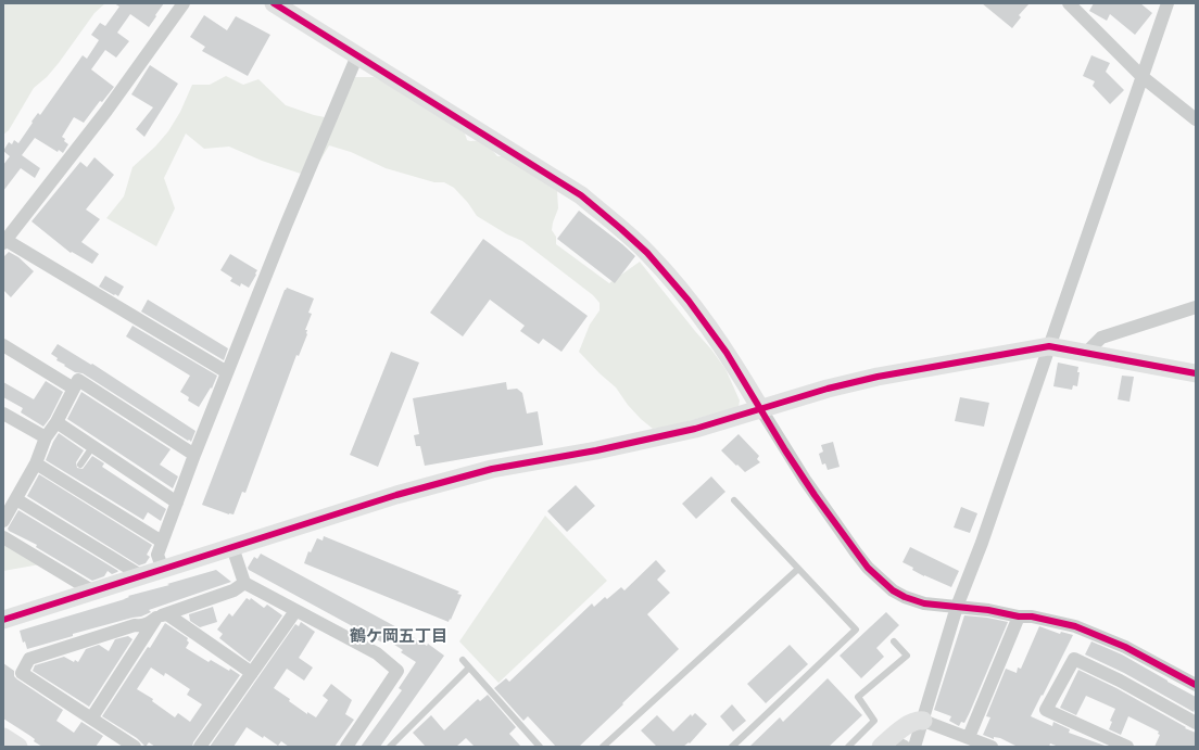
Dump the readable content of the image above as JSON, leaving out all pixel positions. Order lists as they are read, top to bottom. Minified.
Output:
{"districts":["鶴ケ岡五丁目"]}
